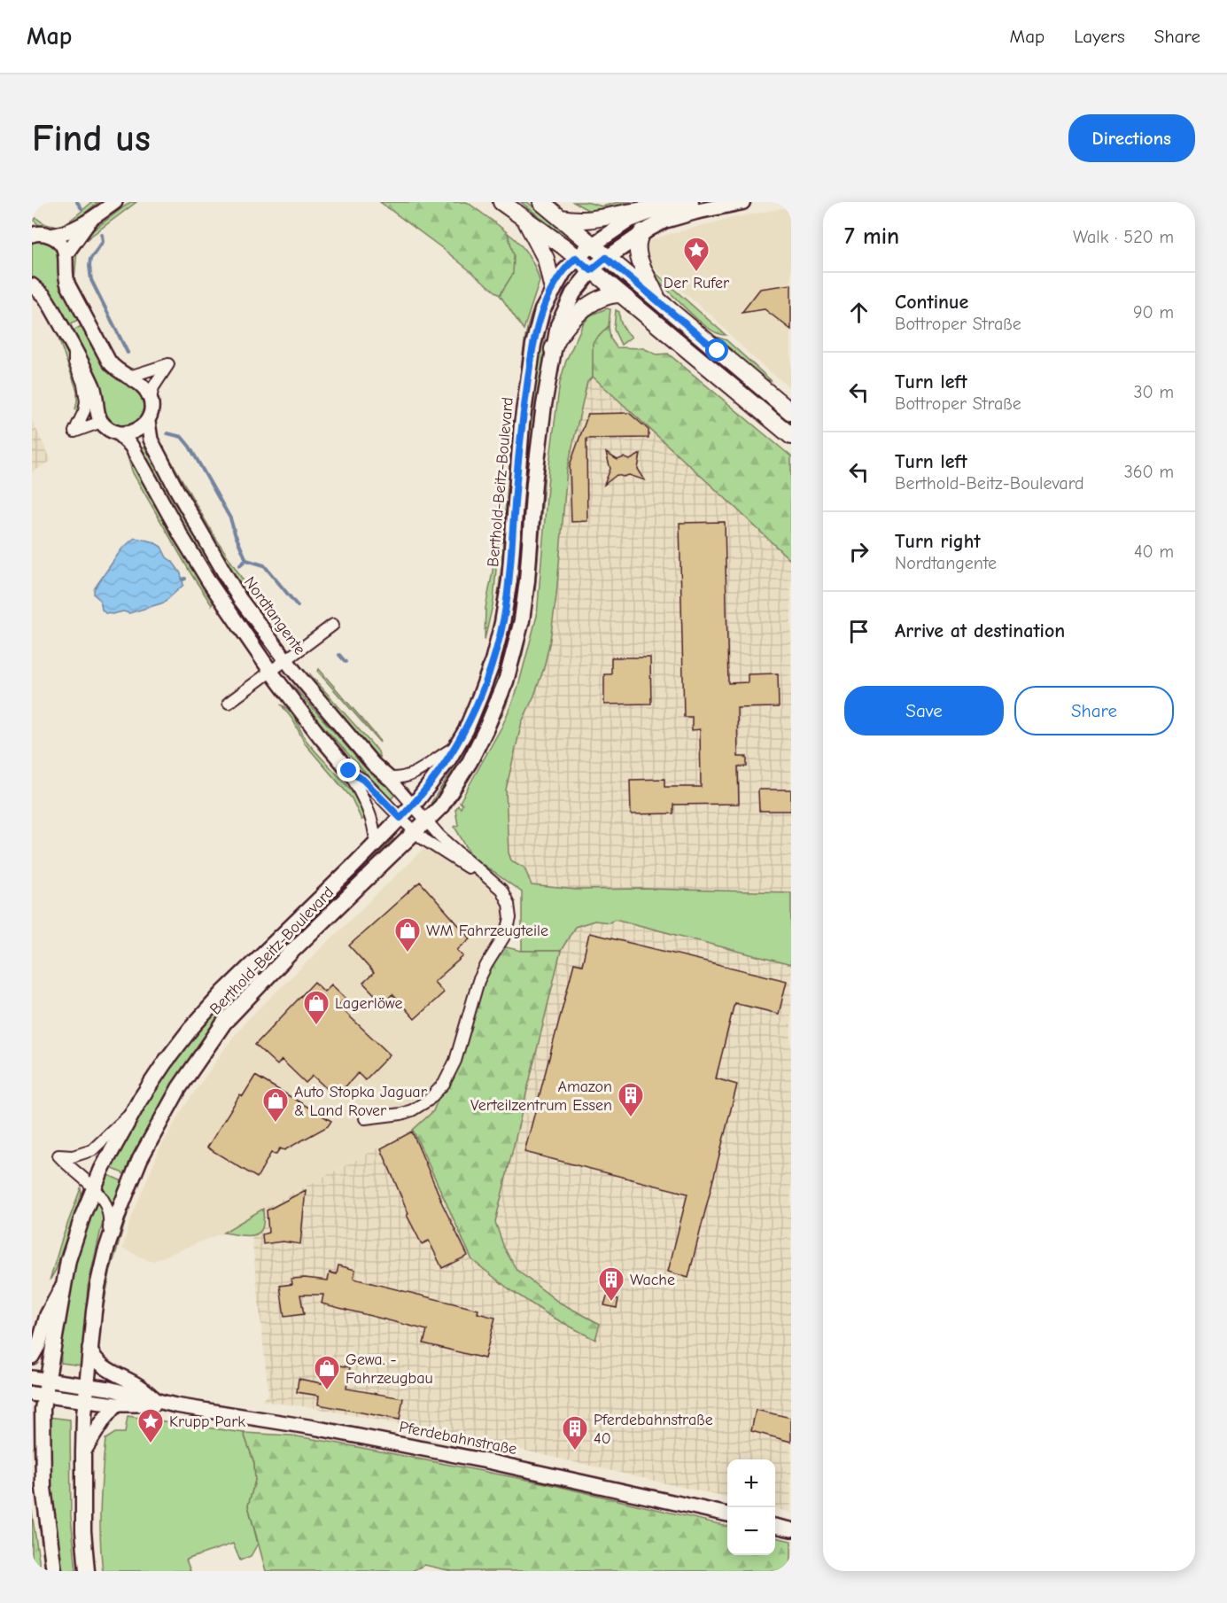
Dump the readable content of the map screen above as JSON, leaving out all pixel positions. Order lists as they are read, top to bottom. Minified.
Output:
{"streets":{"main road":["Berthold-Beitz-Boulevard"],"street":["Nordtangente","Pferdebahnstraße"]},"crossings":[["Berthold-Beitz-Boulevard","Nordtangente"],["Berthold-Beitz-Boulevard","Pferdebahnstraße"]],"places":{"place":["Der Rufer","Krupp Park"],"shop":["WM Fahrzeugteile","Lagerlöwe","Auto Stopka Jaguar & Land Rover","Gewa. - Fahrzeugbau"],"building":["Amazon Verteilzentrum Essen","Wache","Pferdebahnstraße 40"]},"page":{"header":"Map","nav":["Map","Layers","Share"],"buttons":["Directions",["Save","Share"]],"title":"Find us","heading":["7 min","Walk · 520 m"],"list":[["Continue","Bottroper Straße","90 m"],["Turn left","Bottroper Straße","30 m"],["Turn left","Berthold-Beitz-Boulevard","360 m"],["Turn right","Nordtangente","40 m"],"Arrive at destination"],"map_buttons":["+","−"]}}
